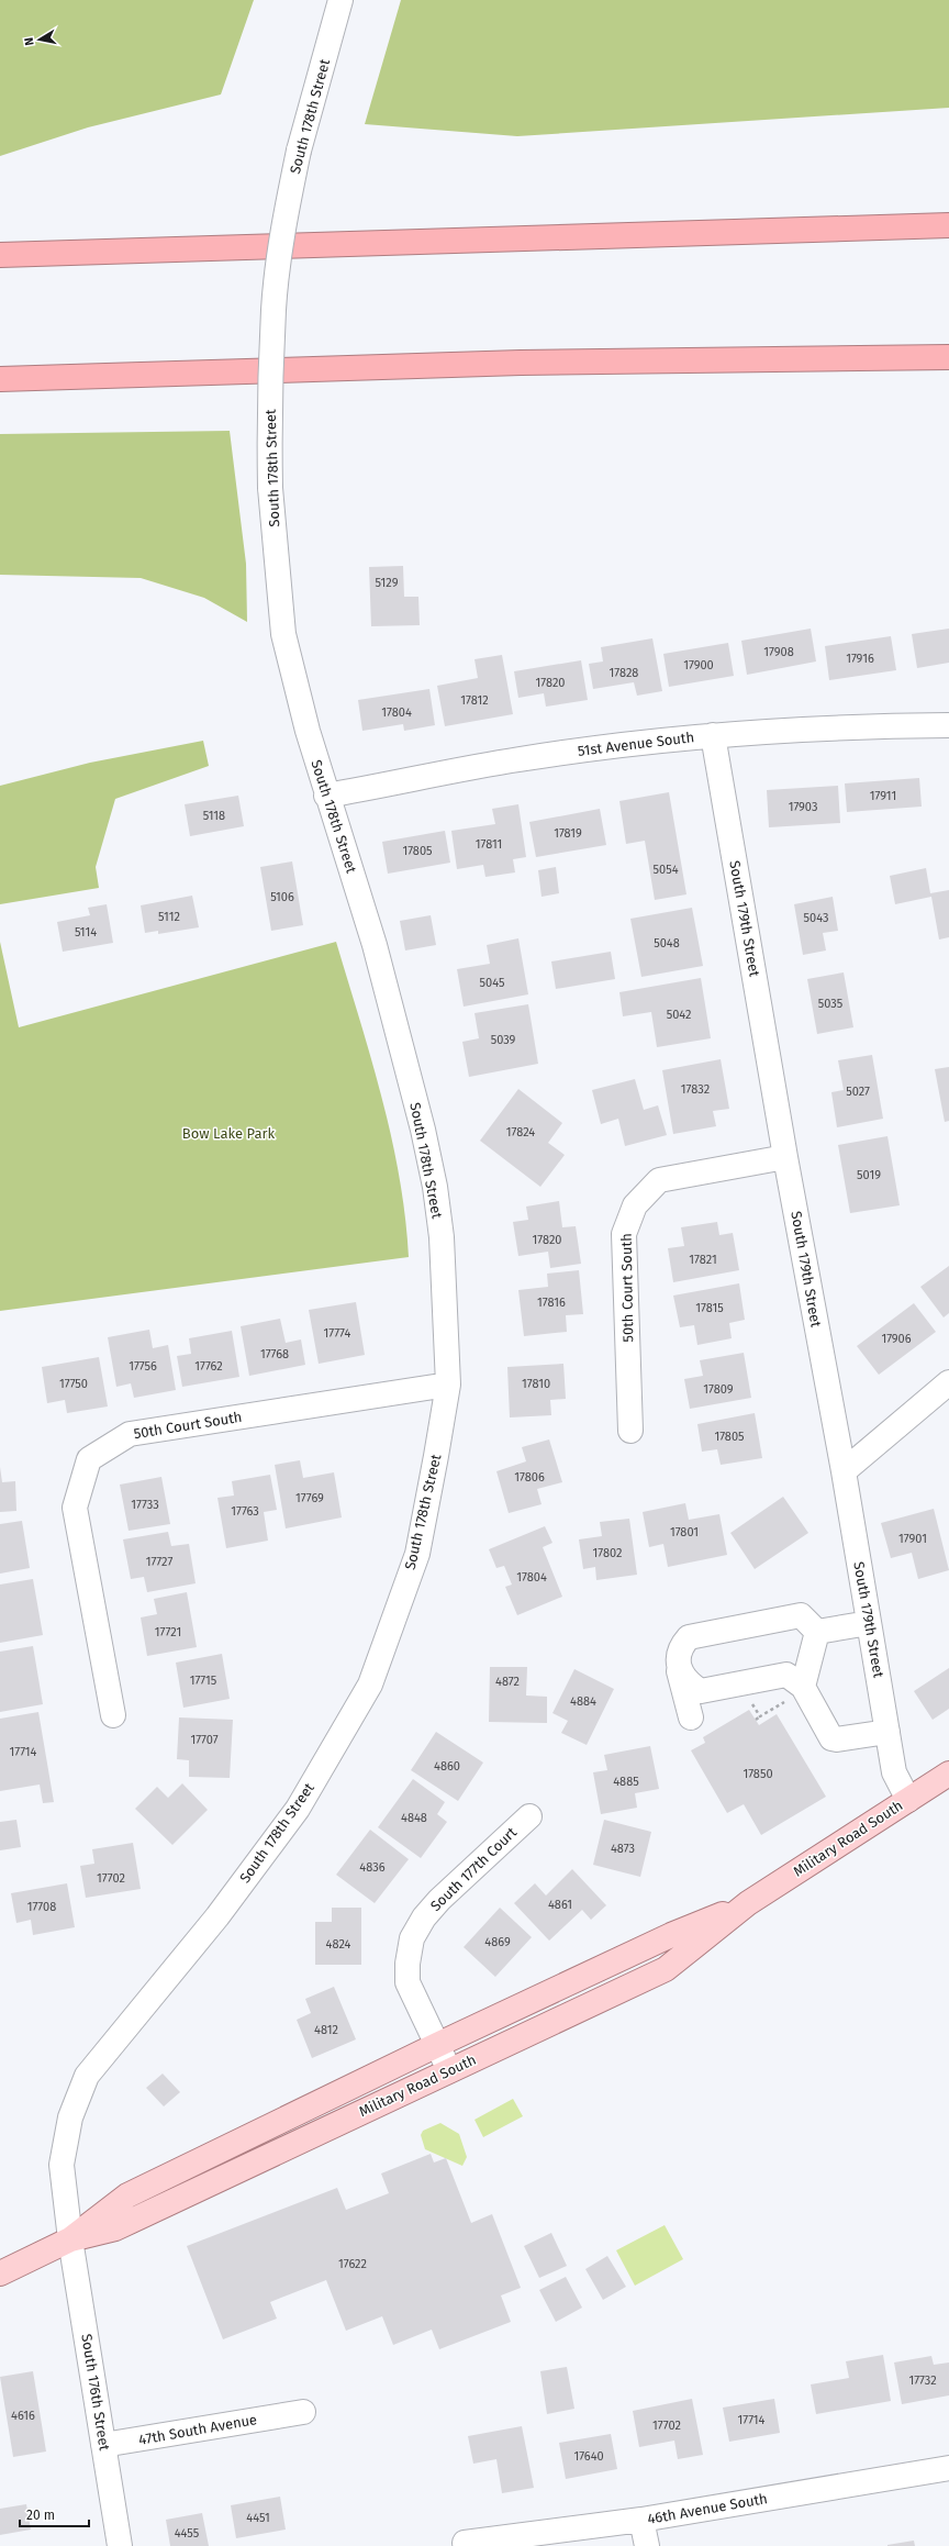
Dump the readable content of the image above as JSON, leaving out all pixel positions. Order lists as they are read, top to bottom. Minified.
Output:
{"streets":{"main road":["Military Road South"],"street":["South 178th Street","51st Avenue South","South 179th Street","50th Court South","South 177th Court","South 176th Street","47th South Avenue","46th Avenue South"]},"crossings":[["South 178th Street","51st Avenue South"],["South 178th Street","50th Court South"],["South 178th Street","Military Road South"],["South 178th Street","South 176th Street"],["51st Avenue South","South 179th Street"],["South 179th Street","50th Court South"],["South 179th Street","Military Road South"],["Military Road South","South 177th Court"],["Military Road South","South 176th Street"],["South 176th Street","47th South Avenue"]],"parks":["Bow Lake Park"],"house_numbers":["5129","17908","17916","17900","17828","17820","17812","17804","17911","17903","5118","17819","17811","17805","5054","5106","5112","5043","5114","5048","5045","5035","5042","5039","17832","5027","17824","5019","17820","17821","17816","17815","17774","17906","17768","17756","17762","17750","17810","17809","17805","17806","17769","17733","17763","17801","17901","17802","17727","17804","17721","17715","4872","4884","17707","17714","4860","17850","4885","4848","4873","4836","17702","4861","17708","4869","4824","4812","17622","17732","4616","17714","17702","17640","4451","4455"],"scale_bar":"20 m","north":"left"}
